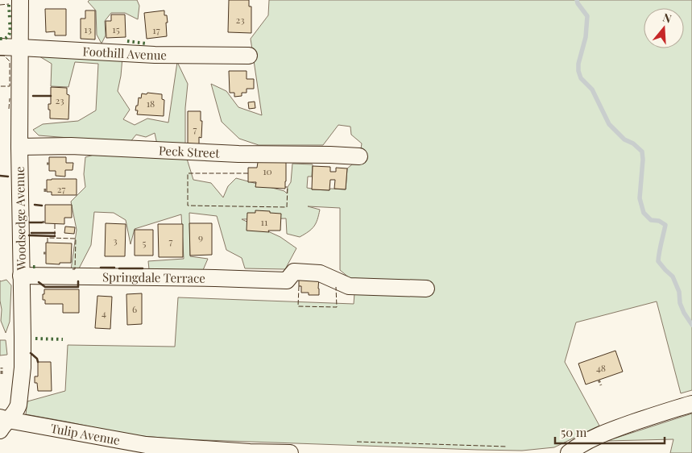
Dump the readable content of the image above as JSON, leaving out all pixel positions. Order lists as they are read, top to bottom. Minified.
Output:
{"streets":{"street":["Foothill Avenue","Peck Street","Woodsedge Avenue","Springdale Terrace","Tulip Avenue"]},"crossings":[["Foothill Avenue","Woodsedge Avenue"],["Peck Street","Woodsedge Avenue"],["Woodsedge Avenue","Springdale Terrace"],["Woodsedge Avenue","Tulip Avenue"]],"house_numbers":["23","13","15","17","23","18","7","10","27","11","9","3","7","5","6","4","48"],"scale_bar":"50 m","north":"top"}
